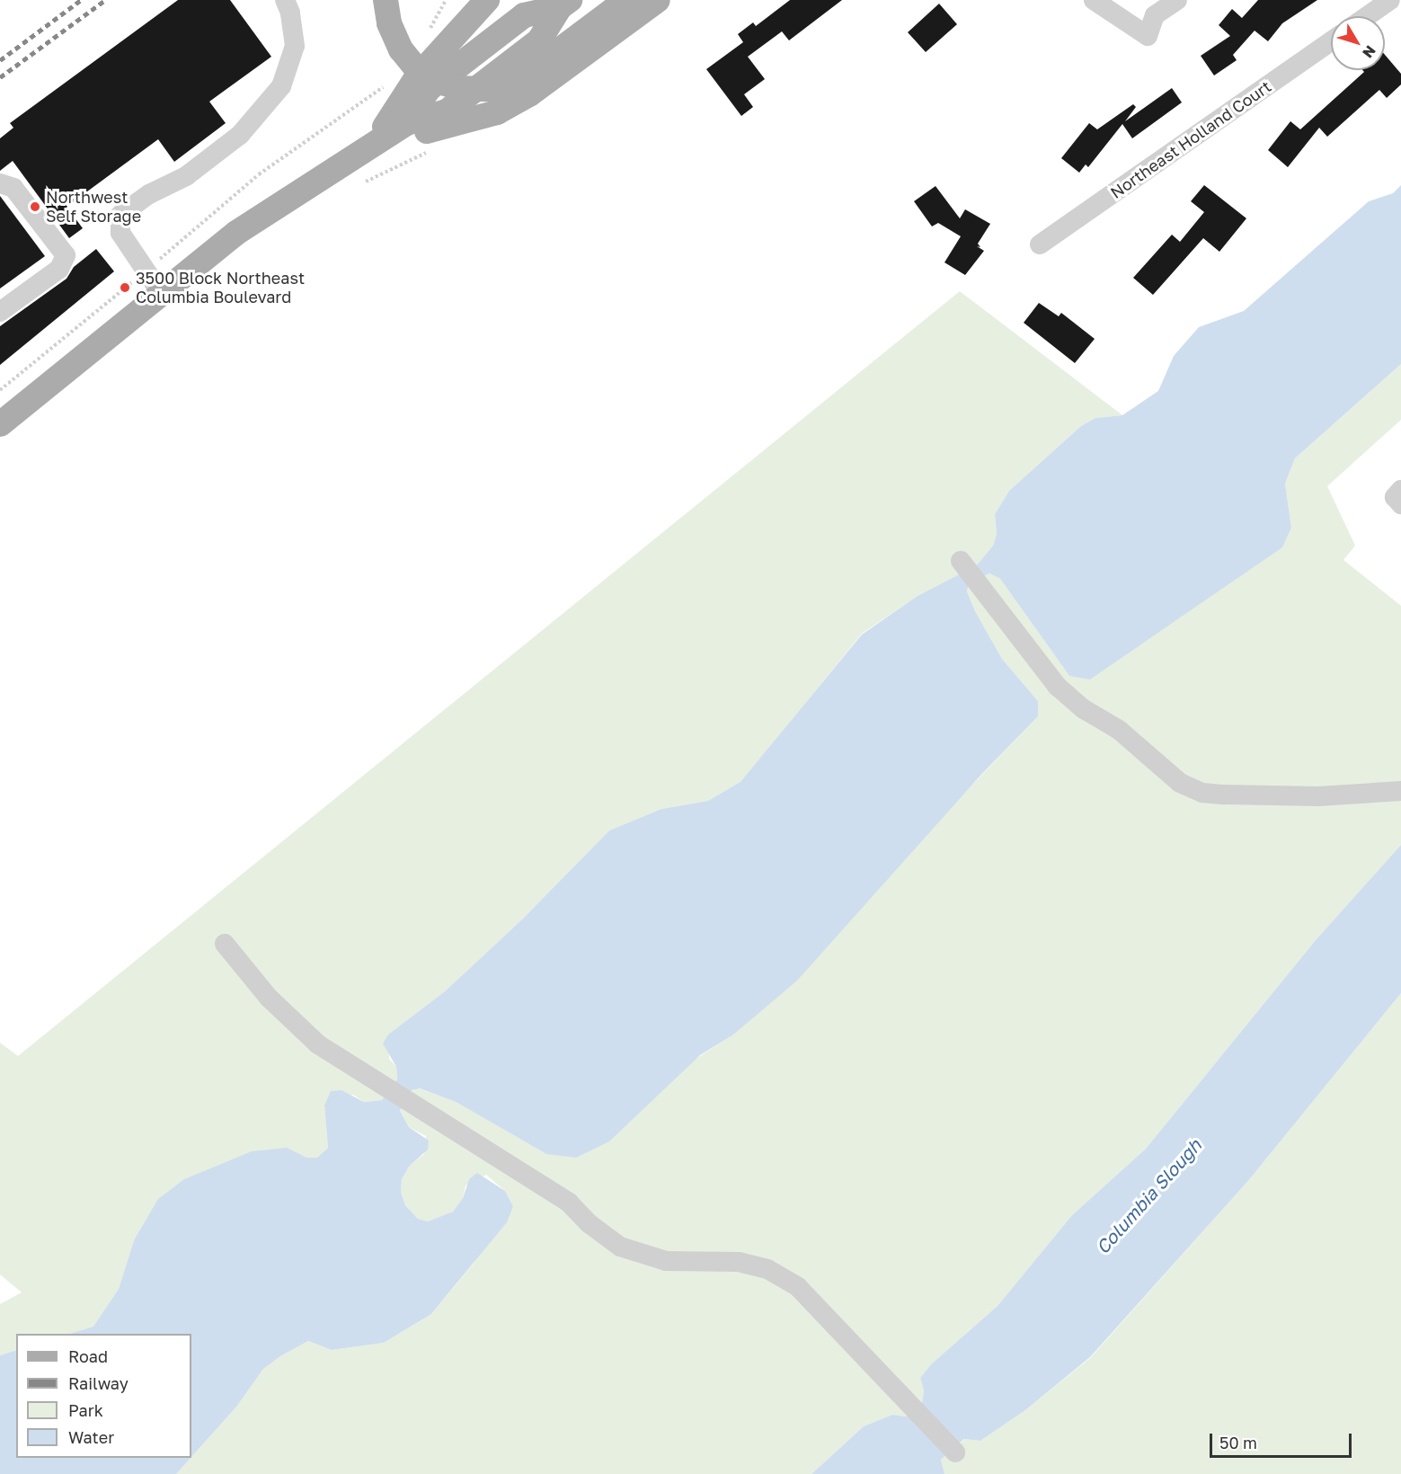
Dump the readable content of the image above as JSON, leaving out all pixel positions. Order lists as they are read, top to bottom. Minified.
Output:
{"streets":{"street":["Northeast Holland Court"]},"water":["Columbia Slough"],"places":["Northwest Self Storage","3500 Block Northeast Columbia Boulevard"],"legend":["Road","Railway","Park","Water"],"scale_bar":"50 m","north":"bottom right"}
